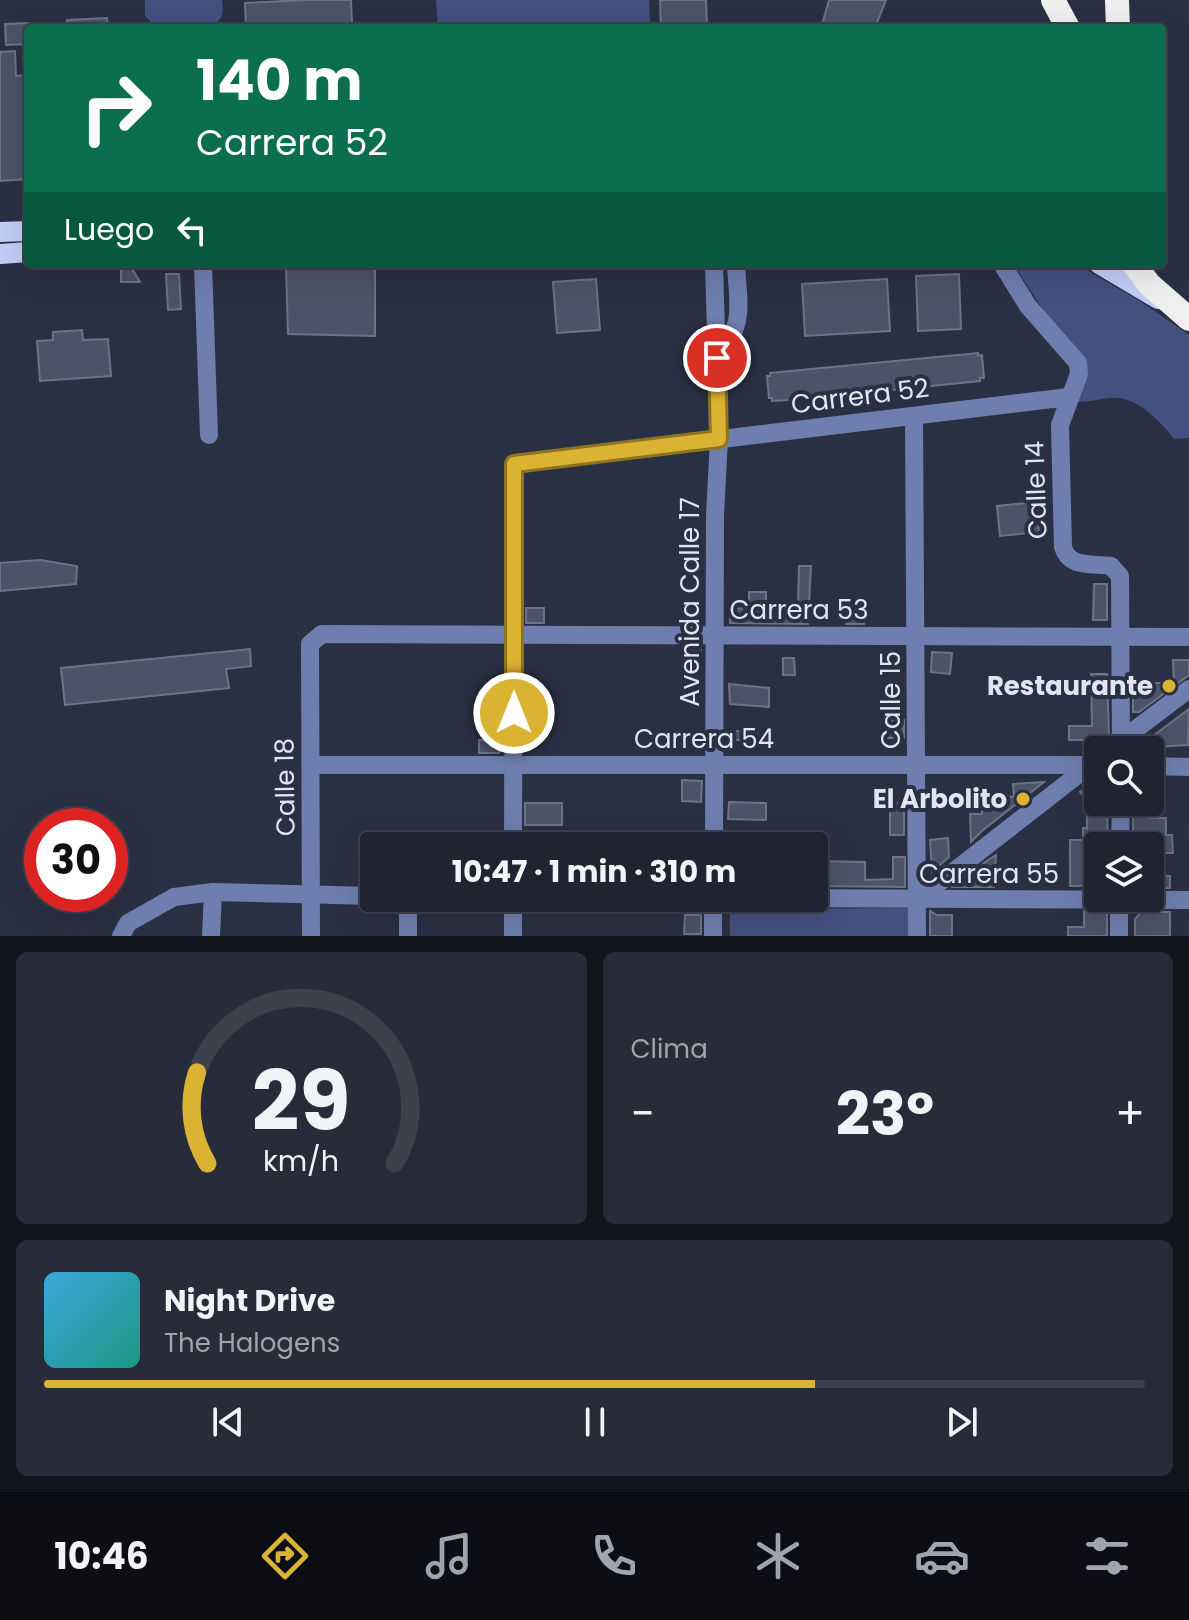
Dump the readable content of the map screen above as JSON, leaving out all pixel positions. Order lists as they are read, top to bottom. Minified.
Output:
{"streets":{"street":["Carrera 52","Calle 14","Avenida Calle 17","Carrera 53","Calle 15","Carrera 54","Calle 18","Carrera 55"]},"crossings":[["Carrera 52","Calle 14"],["Carrera 52","Avenida Calle 17"],["Carrera 52","Carrera 53"],["Carrera 52","Calle 15"],["Calle 14","Carrera 53"],["Avenida Calle 17","Carrera 53"],["Avenida Calle 17","Carrera 54"],["Carrera 53","Calle 15"],["Carrera 53","Calle 18"],["Calle 15","Carrera 54"],["Calle 15","Carrera 55"],["Carrera 54","Calle 18"]],"places":["Restaurante","El Arbolito"],"page":{"turn":["140 m","Carrera 52"],"then":"Luego","limit":"30","trip":"10:47 · 1 min · 310 m","tile":"Clima","heat":["−","23°","+"],"song":["Night Drive","The Halogens"],"tabs":"10:46","gauge":["29","km/h"]}}
